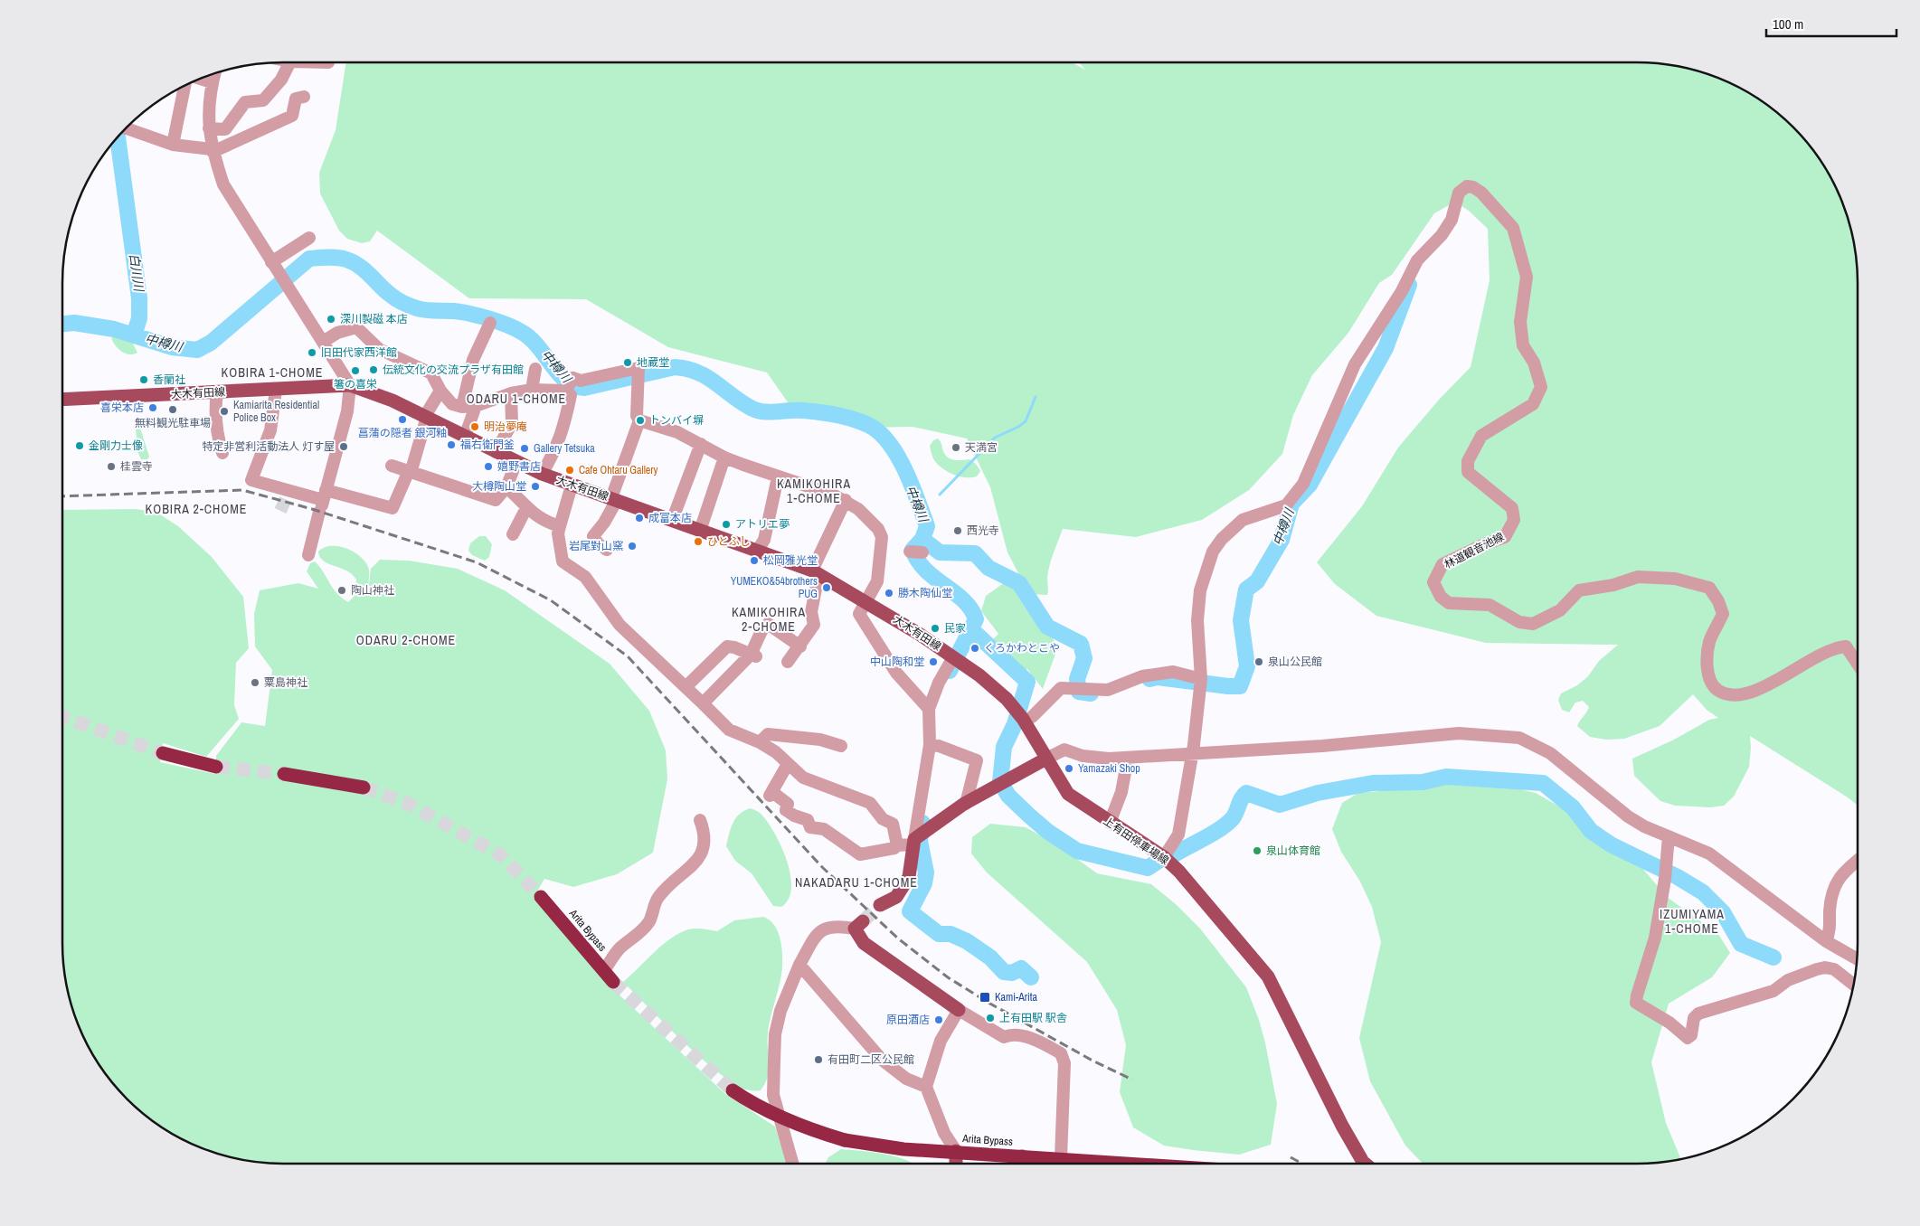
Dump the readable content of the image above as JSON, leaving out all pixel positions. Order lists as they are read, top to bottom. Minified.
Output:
{"streets":{"highway":["Arita Bypass"],"main road":["大木有田線","上有田停車場線"],"street":["林道観音池線"]},"crossings":[["大木有田線","上有田停車場線"],["林道観音池線","上有田停車場線"]],"districts":["KOBIRA 1-CHOME","ODARU 1-CHOME","KAMIKOHIRA 1-CHOME","KOBIRA 2-CHOME","KAMIKOHIRA 2-CHOME","ODARU 2-CHOME","NAKADARU 1-CHOME","IZUMIYAMA 1-CHOME"],"water":["白川川","中樽川"],"places":{"other":["深川製磁 本店","旧田代家西洋館","地蔵堂","伝統文化の交流プラザ有田館","箸の喜栄","香蘭社","喜栄本店","無料観光駐車場","Kamiarita Residential Police Box","菖蒲の隠者 銀河釉","トンバイ塀","明治夢庵","福右衛門釜","金剛力士像","特定非営利活動法人 灯す屋","天満宮","Gallery Tetsuka","桂雲寺","嬉野書店","Cafe Ohtaru Gallery","大樽陶山堂","成富本店","アトリエ夢","西光寺","ひとふし","岩尾對山窯","松岡雅光堂","YUMEKO&54brothers PUG","陶山神社","勝木陶仙堂","民家","くろかわとこや","中山陶和堂","泉山公民館","粟島神社","Yamazaki Shop","泉山体育館","上有田駅 駅舎","原田酒店","有田町二区公民館"],"transit":["Kami-Arita"]},"scale_bar":"100 m"}
